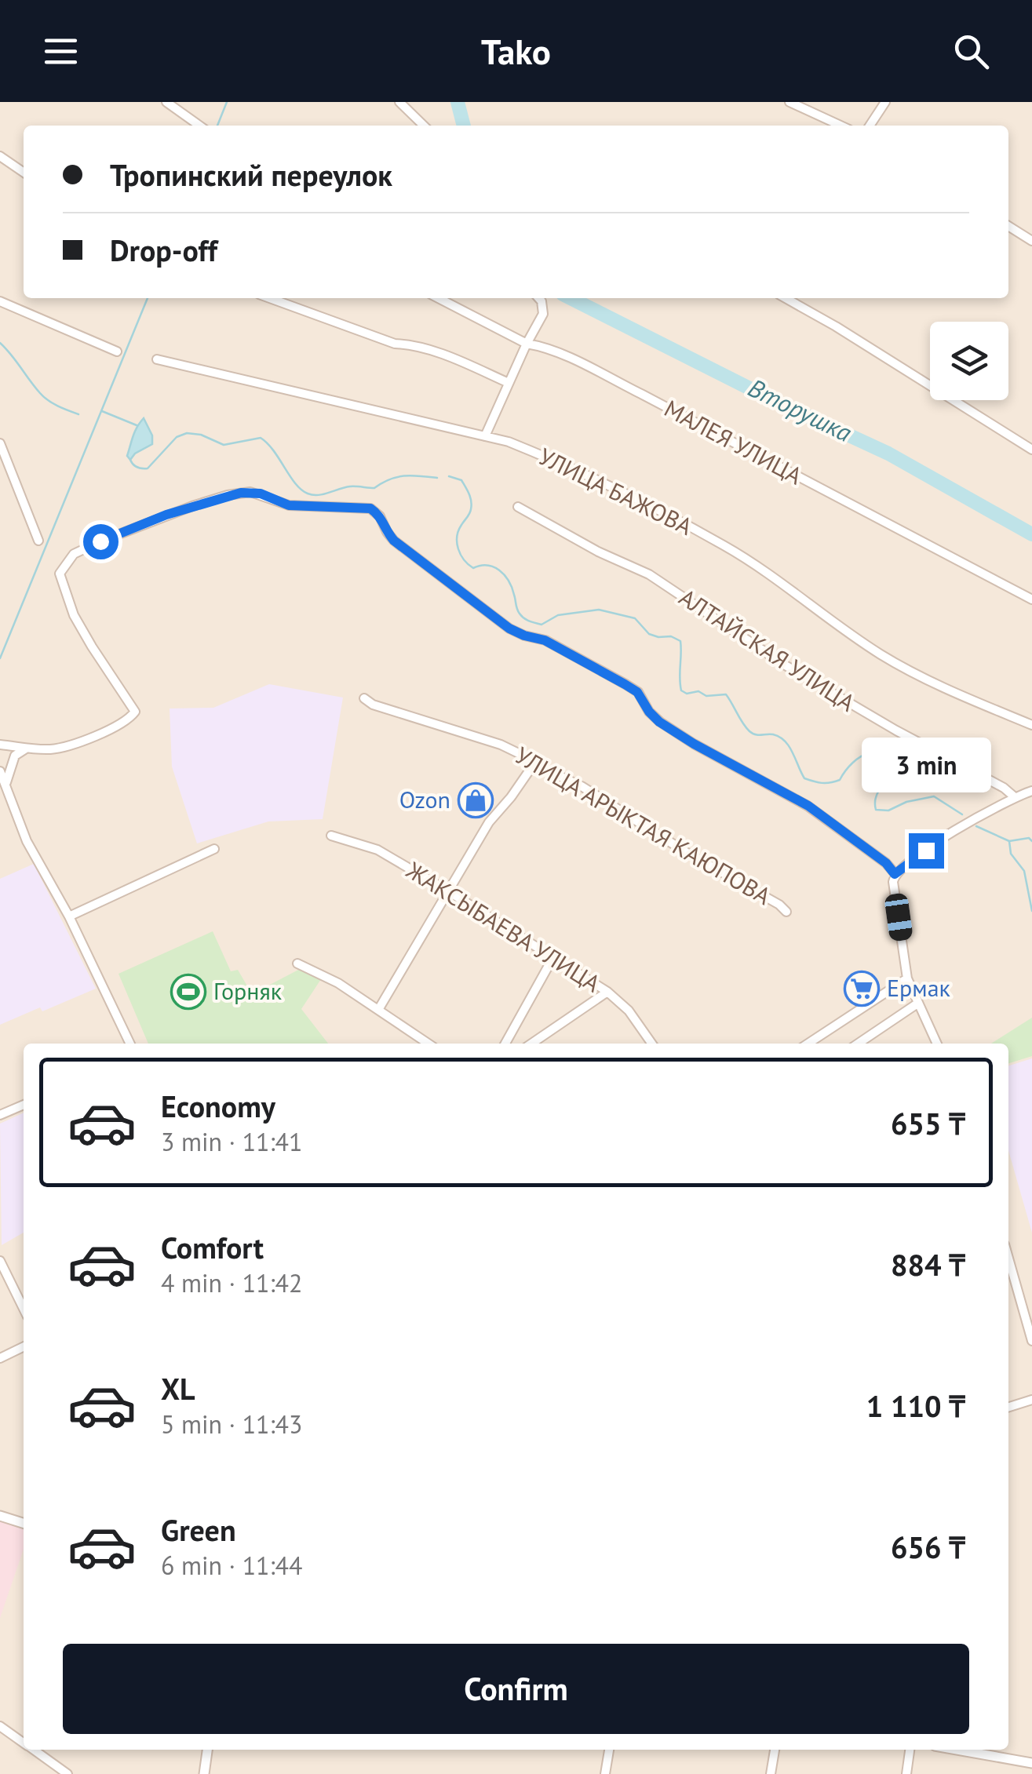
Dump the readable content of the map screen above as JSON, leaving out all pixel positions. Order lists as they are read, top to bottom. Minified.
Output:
{"streets":{"street":["МАЛЕЯ УЛИЦА","УЛИЦА БАЖОВА","АЛТАЙСКАЯ УЛИЦА","УЛИЦА АРЫКТАЯ КАЮПОВА","ЖАКСЫБАЕВА УЛИЦА"]},"water":["Вторушка"],"places":{"shop":["Ozon"],"supermarket":["Ермак"],"sports":["Горняк"]},"page":{"header":"Tako","banner":["Тропинский переулок","Drop-off"],"bubble":"3 min","list":[{"name":"Economy","note":"3 min · 11:41","value":"655 ₸"},{"name":"Comfort","note":"4 min · 11:42","value":"884 ₸"},{"name":"XL","note":"5 min · 11:43","value":"1 110 ₸"},{"name":"Green","note":"6 min · 11:44","value":"656 ₸"}],"buttons":"Confirm"}}
